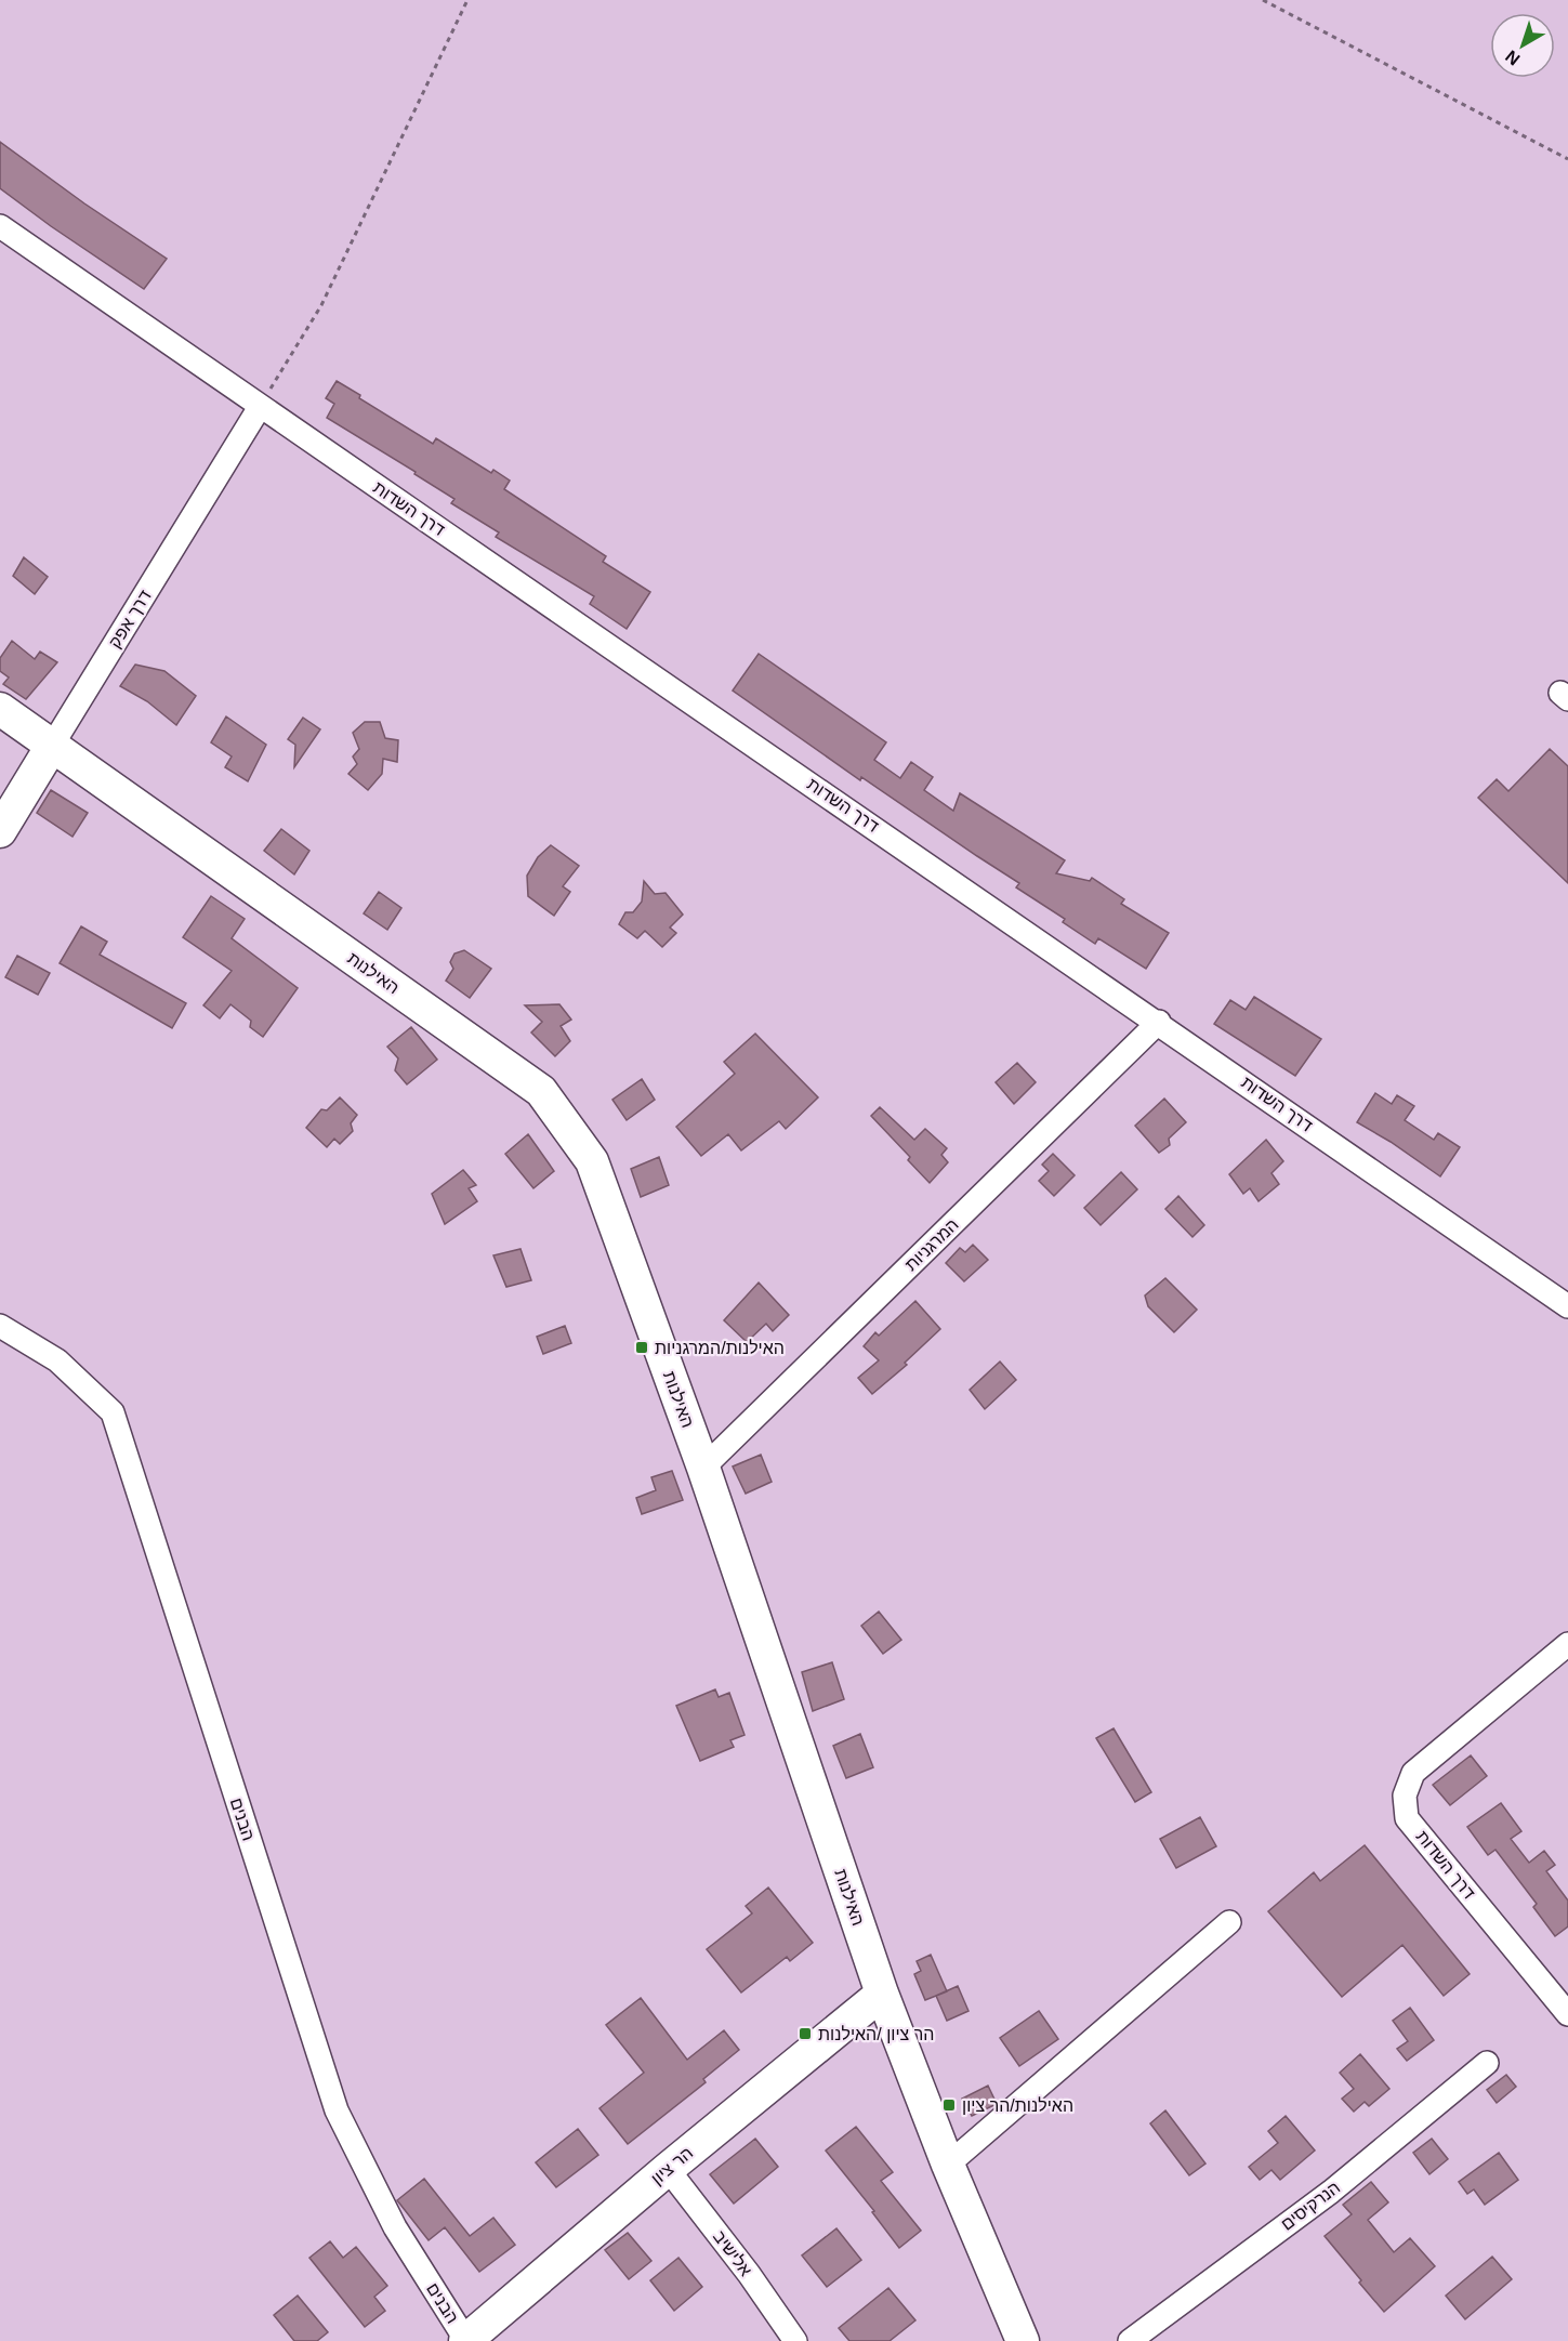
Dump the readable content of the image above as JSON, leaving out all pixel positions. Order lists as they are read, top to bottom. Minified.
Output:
{"streets":{"main road":["דרך אפק","האילנות","הר ציון"],"street":["דרך השדות","המרגניות","הבנים","הנרקיסים","אלישיב"]},"crossings":[["דרך השדות","דרך אפק"],["דרך השדות","המרגניות"],["דרך אפק","האילנות"],["האילנות","המרגניות"],["האילנות","הר ציון"],["הבנים","הר ציון"],["הר ציון","אלישיב"]],"places":{"transit":["האילנות/המרגניות","הר ציון /האילנות","האילנות/הר ציון"]},"north":"bottom left"}
